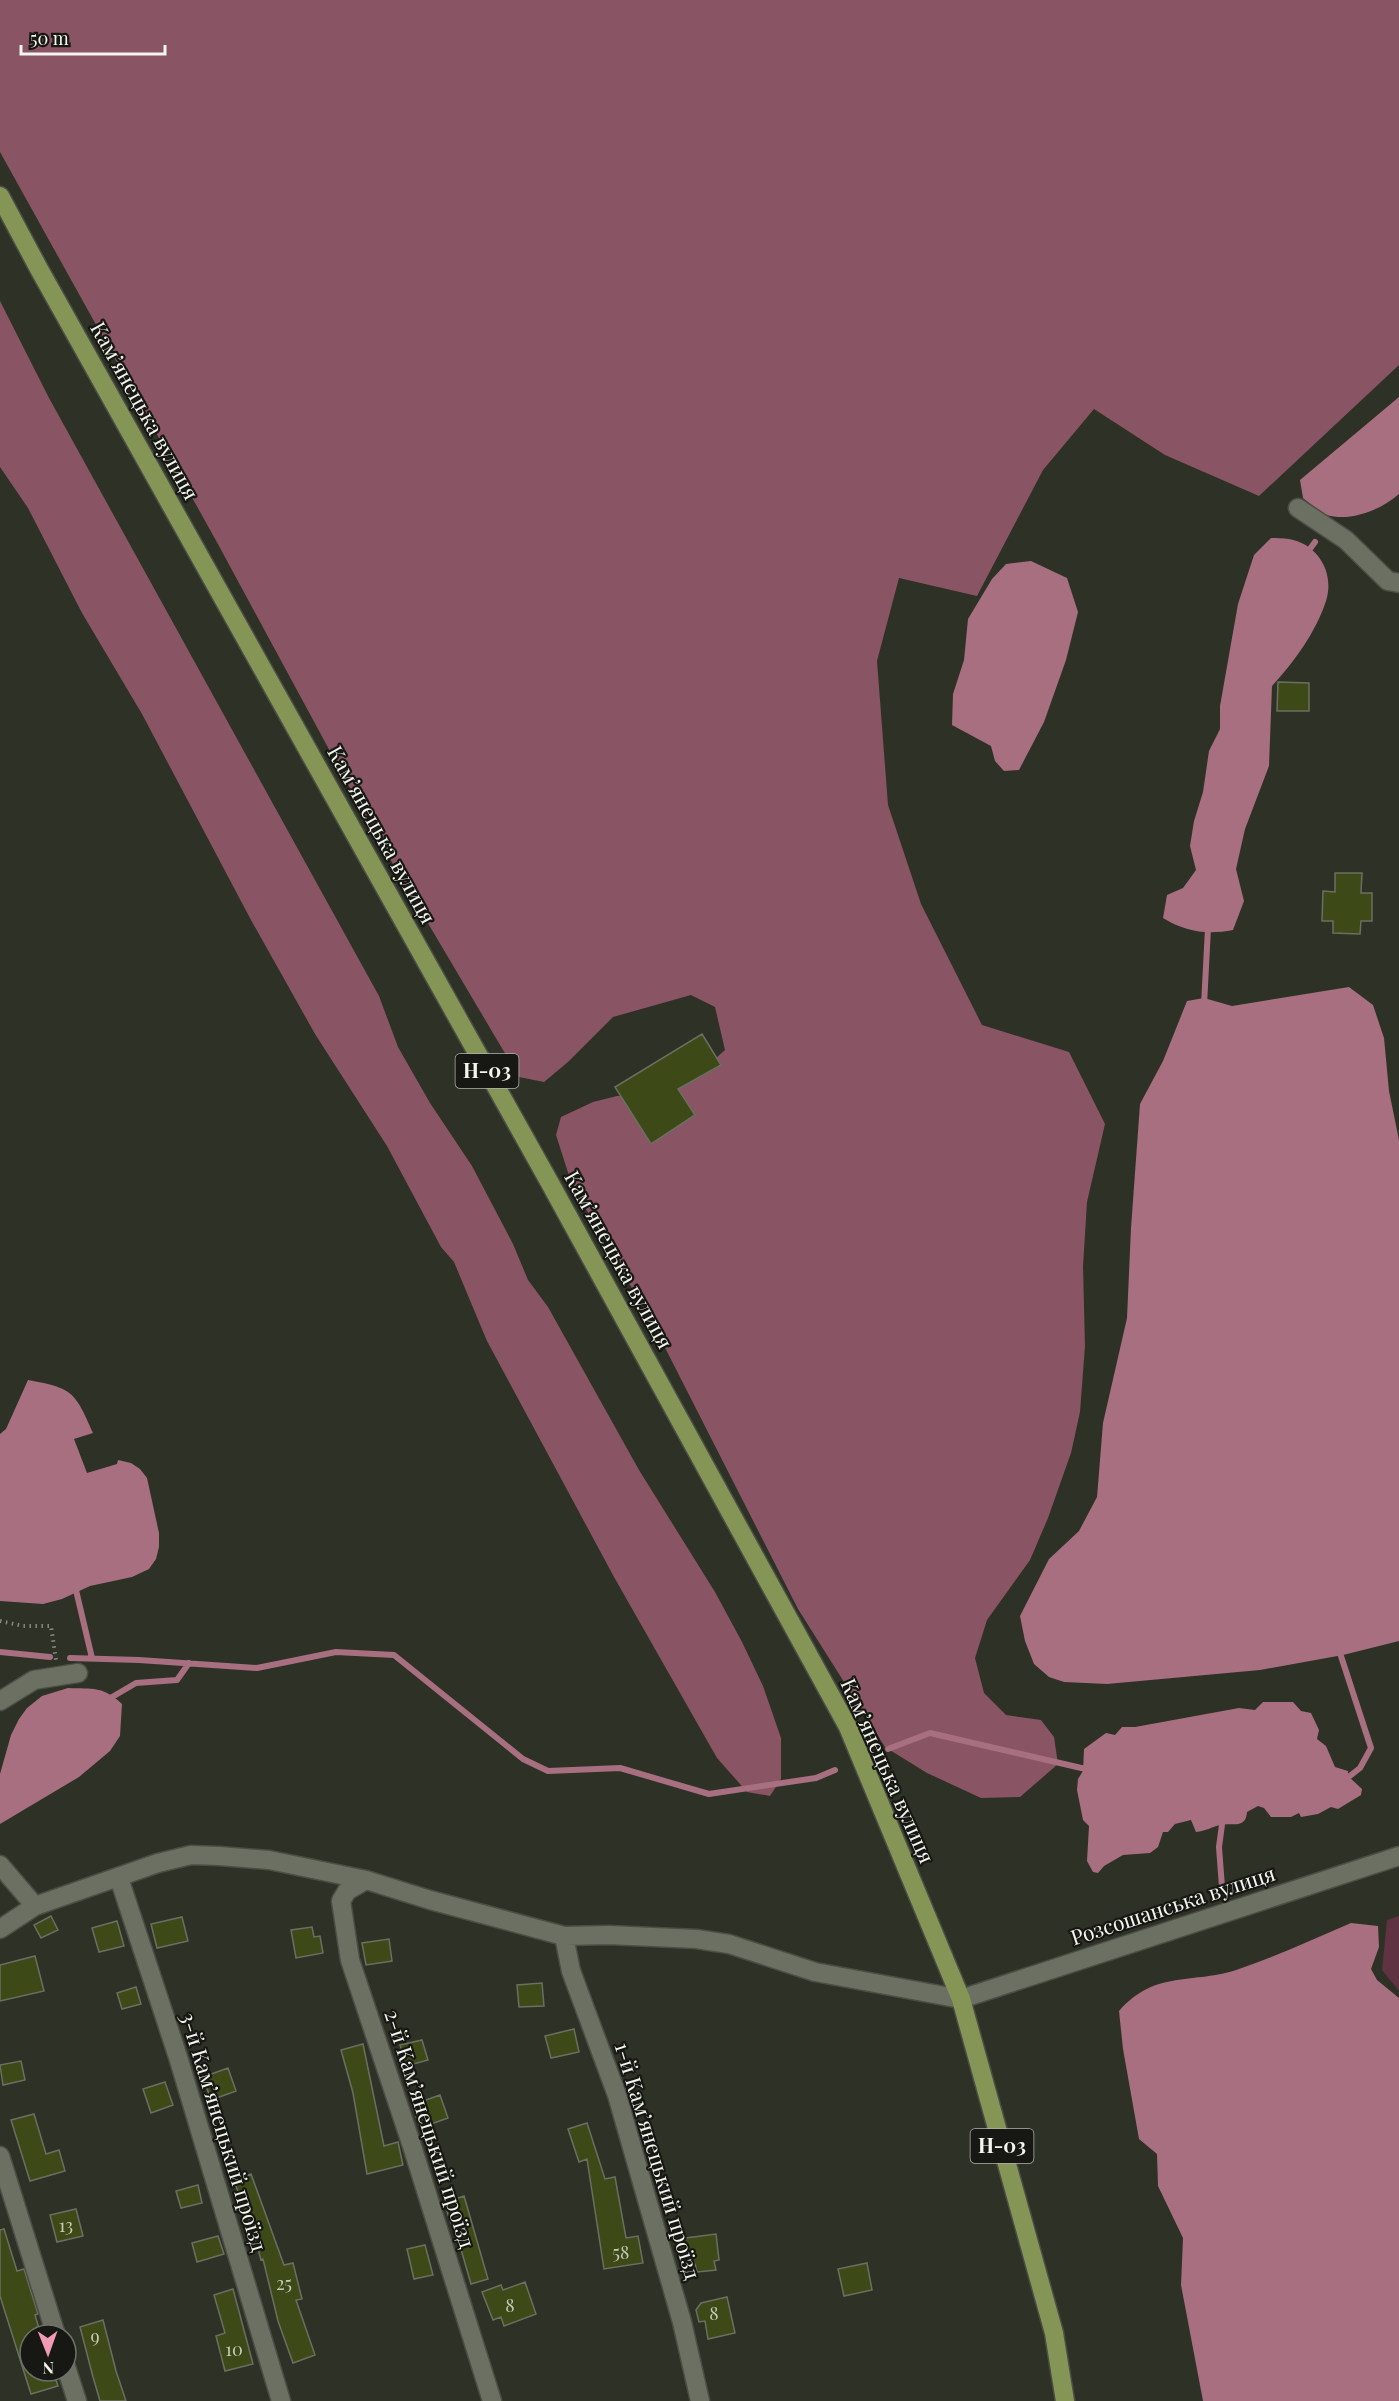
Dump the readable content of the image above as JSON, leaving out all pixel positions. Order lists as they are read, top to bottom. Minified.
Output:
{"streets":{"main road":["Камʼянецька вулиця","Н-03"],"street":["Розсошанська вулиця","2-й Камʼянецький проїзд","3-й Камʼянецький проїзд","1-й Камʼянецький проїзд"]},"crossings":[["Камʼянецька вулиця","Розсошанська вулиця"]],"house_numbers":["13","58","25","8","8","9","10"],"scale_bar":"50 m","north":"bottom"}
